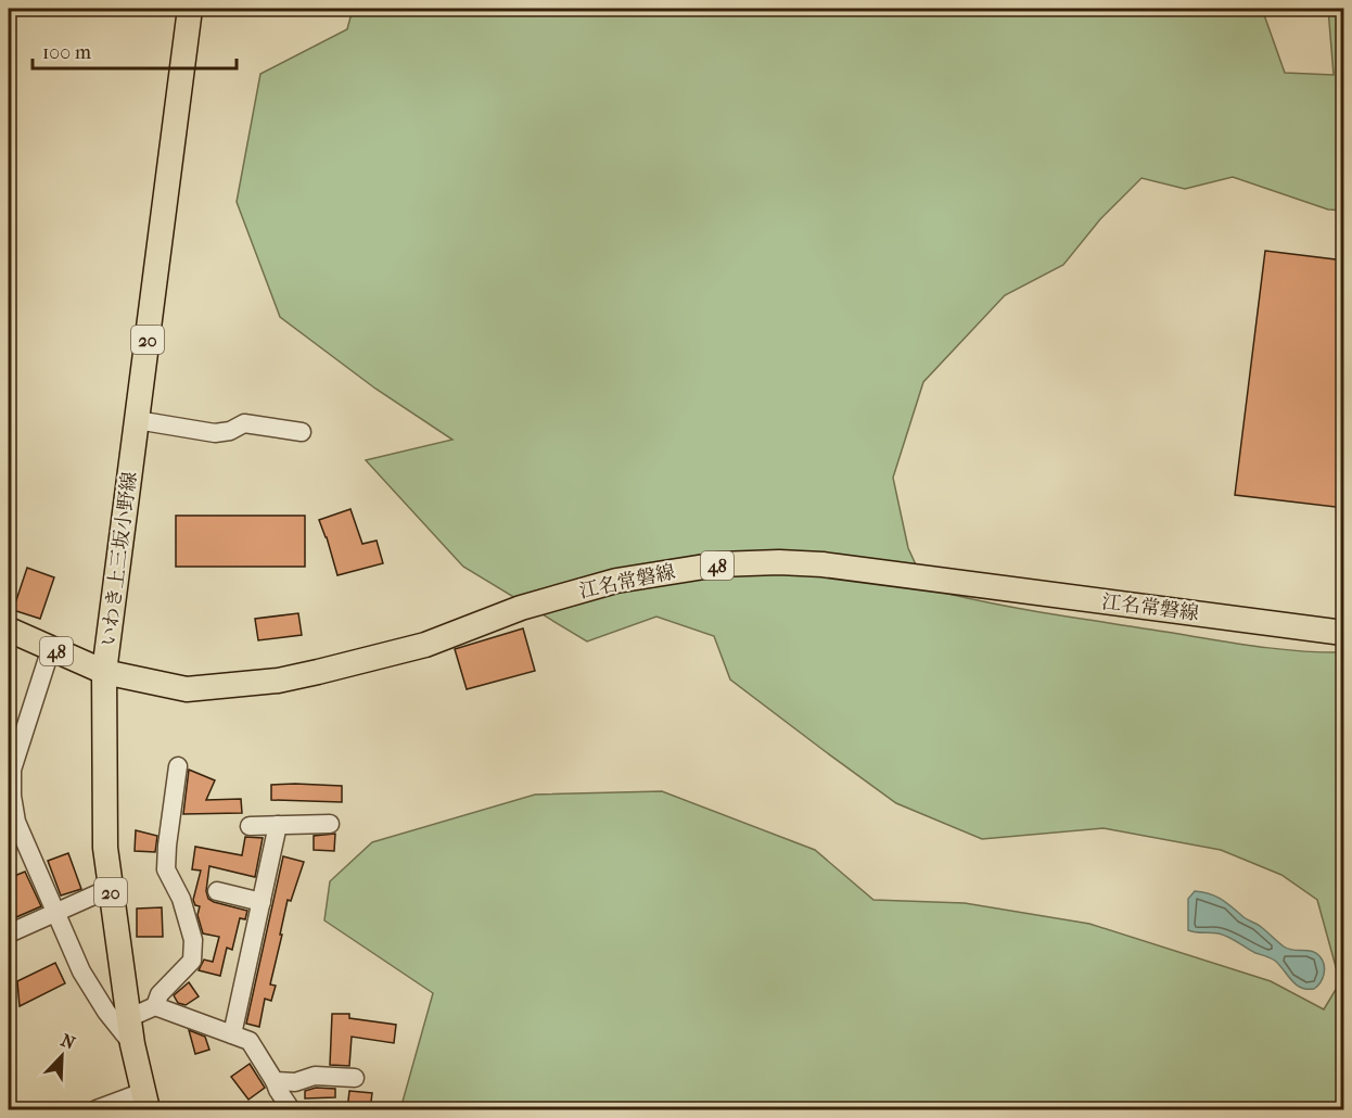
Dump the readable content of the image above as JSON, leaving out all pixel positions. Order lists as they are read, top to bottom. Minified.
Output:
{"streets":{"main road":["20","いわき上三坂小野線","48","江名常磐線"]},"crossings":[["いわき上三坂小野線","江名常磐線"]],"scale_bar":"100 m","north":"top right"}
